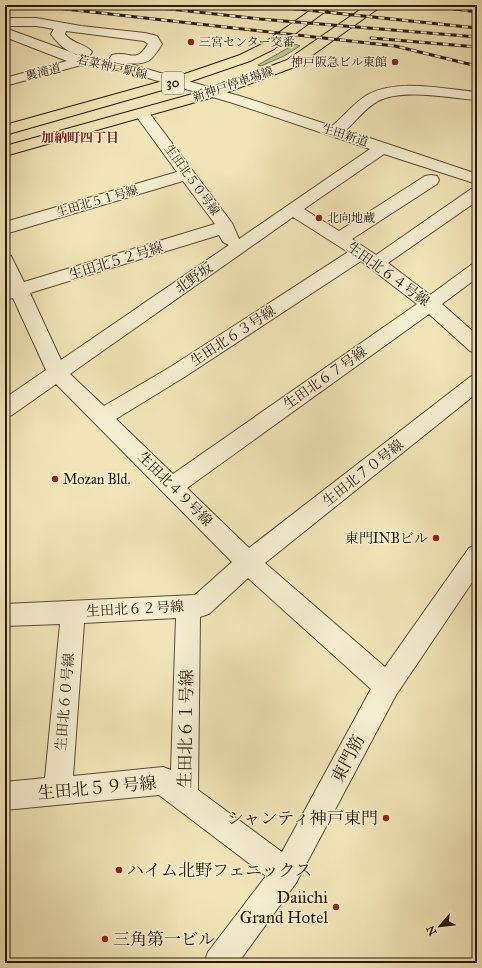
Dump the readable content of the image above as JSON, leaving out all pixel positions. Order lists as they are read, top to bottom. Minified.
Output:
{"streets":{"main road":["30","新神戸停車場線"],"street":["若菜神戸駅線","裏滝道","生田新道","生田北５０号線","生田北５１号線","生田北５２号線","生田北６４号線","北野坂","生田北６３号線","生田北６７号線","生田北７０号線","生田北４９号線","生田北６２号線","生田北６０号線","生田北６１号線","東門筋","生田北５９号線"]},"crossings":[["若菜神戸駅線","裏滝道"],["若菜神戸駅線","新神戸停車場線"],["若菜神戸駅線","生田新道"],["新神戸停車場線","生田新道"],["新神戸停車場線","生田北５０号線"],["生田新道","北野坂"],["生田北５０号線","生田北５１号線"],["生田北５０号線","生田北５２号線"],["生田北５０号線","北野坂"],["生田北５２号線","生田北４９号線"],["生田北６４号線","北野坂"],["生田北６４号線","生田北６３号線"],["生田北６４号線","生田北６７号線"],["北野坂","生田北４９号線"],["生田北６３号線","生田北４９号線"],["生田北６７号線","生田北４９号線"],["生田北７０号線","生田北４９号線"],["生田北７０号線","生田北６２号線"],["生田北４９号線","生田北６２号線"],["生田北４９号線","東門筋"],["生田北６２号線","生田北６０号線"],["生田北６２号線","生田北６１号線"],["生田北６０号線","生田北５９号線"],["生田北６１号線","東門筋"],["生田北６１号線","生田北５９号線"]],"districts":["加納町四丁目"],"places":["三宮センター交番","神戸阪急ビル東館","北向地蔵","Mozan Bld.","東門INBビル","シャンティ神戸東門","ハイム北野フェニックス","Daiichi Grand Hotel","三角第一ビル"],"north":"bottom left"}
